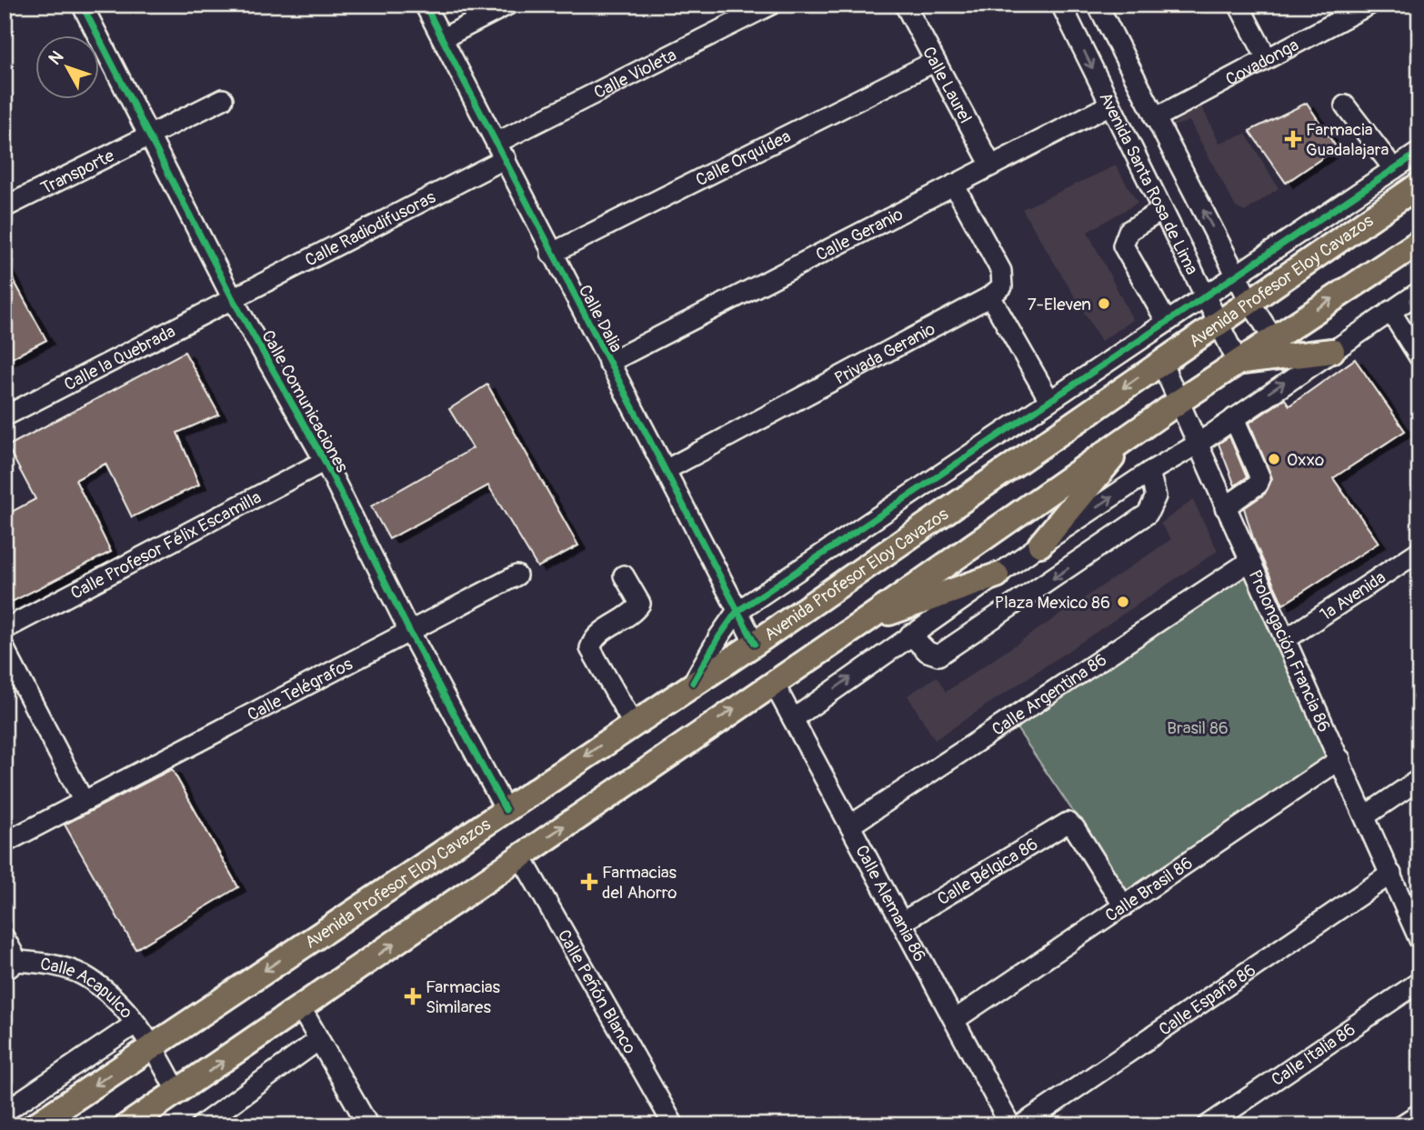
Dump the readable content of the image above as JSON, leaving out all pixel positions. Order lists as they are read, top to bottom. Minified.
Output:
{"streets":{"main road":["Avenida Profesor Eloy Cavazos"],"street":["Covadonga","Calle Violeta","Calle Laurel","Calle Orquídea","Transporte","Avenida Santa Rosa de Lima","Calle Radiodifusoras","Calle Geranio","Calle Dalia","Privada Geranio","Calle la Quebrada","Calle Comunicaciones","Calle Profesor Félix Escamilla","1a Avenida","Prolongación Francia 86","Calle Telégrafos","Calle Argentina 86","Calle Bélgica 86","Calle Brasil 86","Calle Alemania 86","Calle Peñón Blanco","Calle Acapulco","Calle España 86","Calle Italia 86"]},"crossings":[["Covadonga","Avenida Santa Rosa de Lima"],["Calle Violeta","Calle Radiodifusoras"],["Calle Violeta","Calle Dalia"],["Calle Laurel","Calle Orquídea"],["Calle Laurel","Calle Geranio"],["Calle Orquídea","Calle Dalia"],["Transporte","Calle Comunicaciones"],["Avenida Santa Rosa de Lima","Calle Geranio"],["Avenida Santa Rosa de Lima","Avenida Profesor Eloy Cavazos"],["Calle Radiodifusoras","Calle Dalia"],["Calle Radiodifusoras","Calle la Quebrada"],["Calle Radiodifusoras","Calle Comunicaciones"],["Calle Geranio","Calle Dalia"],["Avenida Profesor Eloy Cavazos","Calle Dalia"],["Avenida Profesor Eloy Cavazos","Calle Comunicaciones"],["Avenida Profesor Eloy Cavazos","Prolongación Francia 86"],["Avenida Profesor Eloy Cavazos","Calle Acapulco"],["Calle Dalia","Privada Geranio"],["Calle la Quebrada","Calle Comunicaciones"],["Calle Comunicaciones","Calle Profesor Félix Escamilla"],["Calle Comunicaciones","Calle Telégrafos"],["1a Avenida","Prolongación Francia 86"],["Prolongación Francia 86","Calle Argentina 86"],["Prolongación Francia 86","Calle Brasil 86"],["Prolongación Francia 86","Calle España 86"],["Calle Argentina 86","Calle Alemania 86"],["Calle Bélgica 86","Calle Brasil 86"],["Calle Bélgica 86","Calle Alemania 86"],["Calle Brasil 86","Calle Alemania 86"]],"parks":["Brasil 86"],"places":{"health":["Farmacia Guadalajara","Farmacias del Ahorro","Farmacias Similares"],"other":["7-Eleven","Oxxo","Plaza Mexico 86"]},"north":"top left"}
